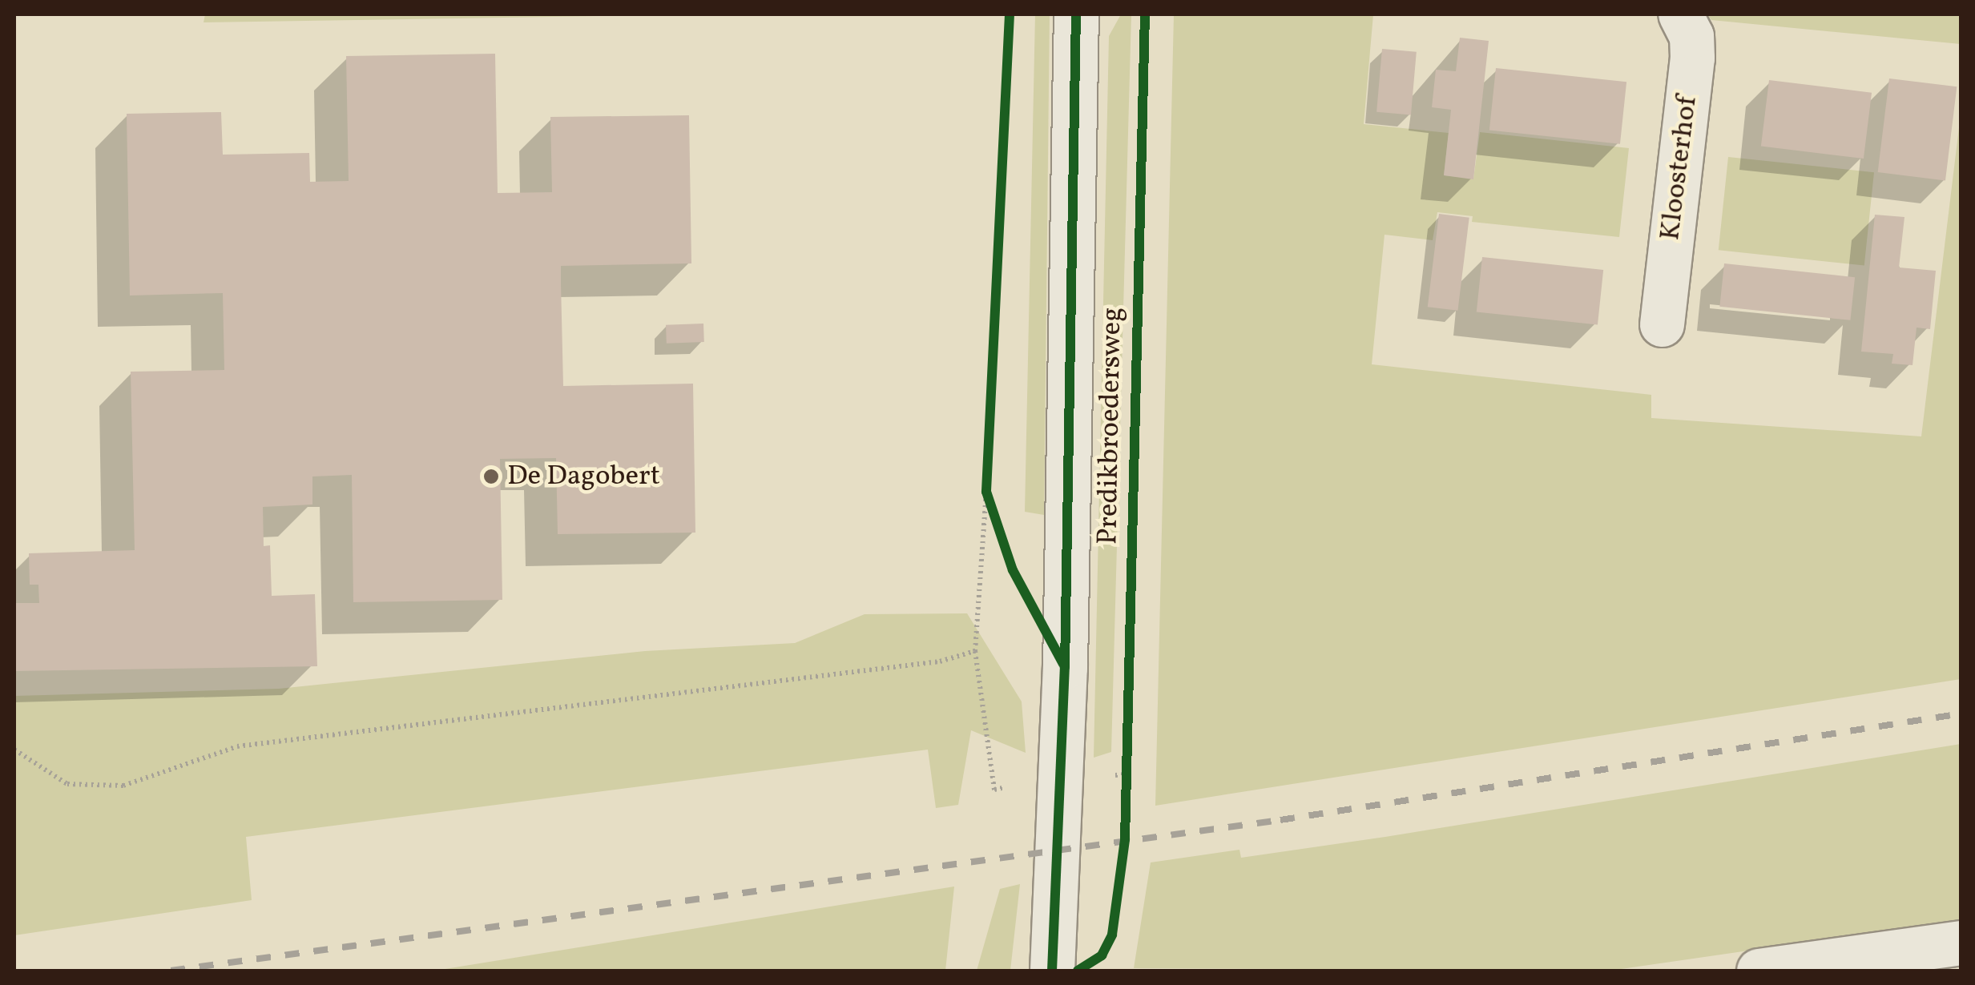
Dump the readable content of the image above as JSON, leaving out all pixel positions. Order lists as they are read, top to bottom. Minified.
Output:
{"streets":{"street":["Kloosterhof","Predikbroedersweg"]},"places":["De Dagobert"]}
